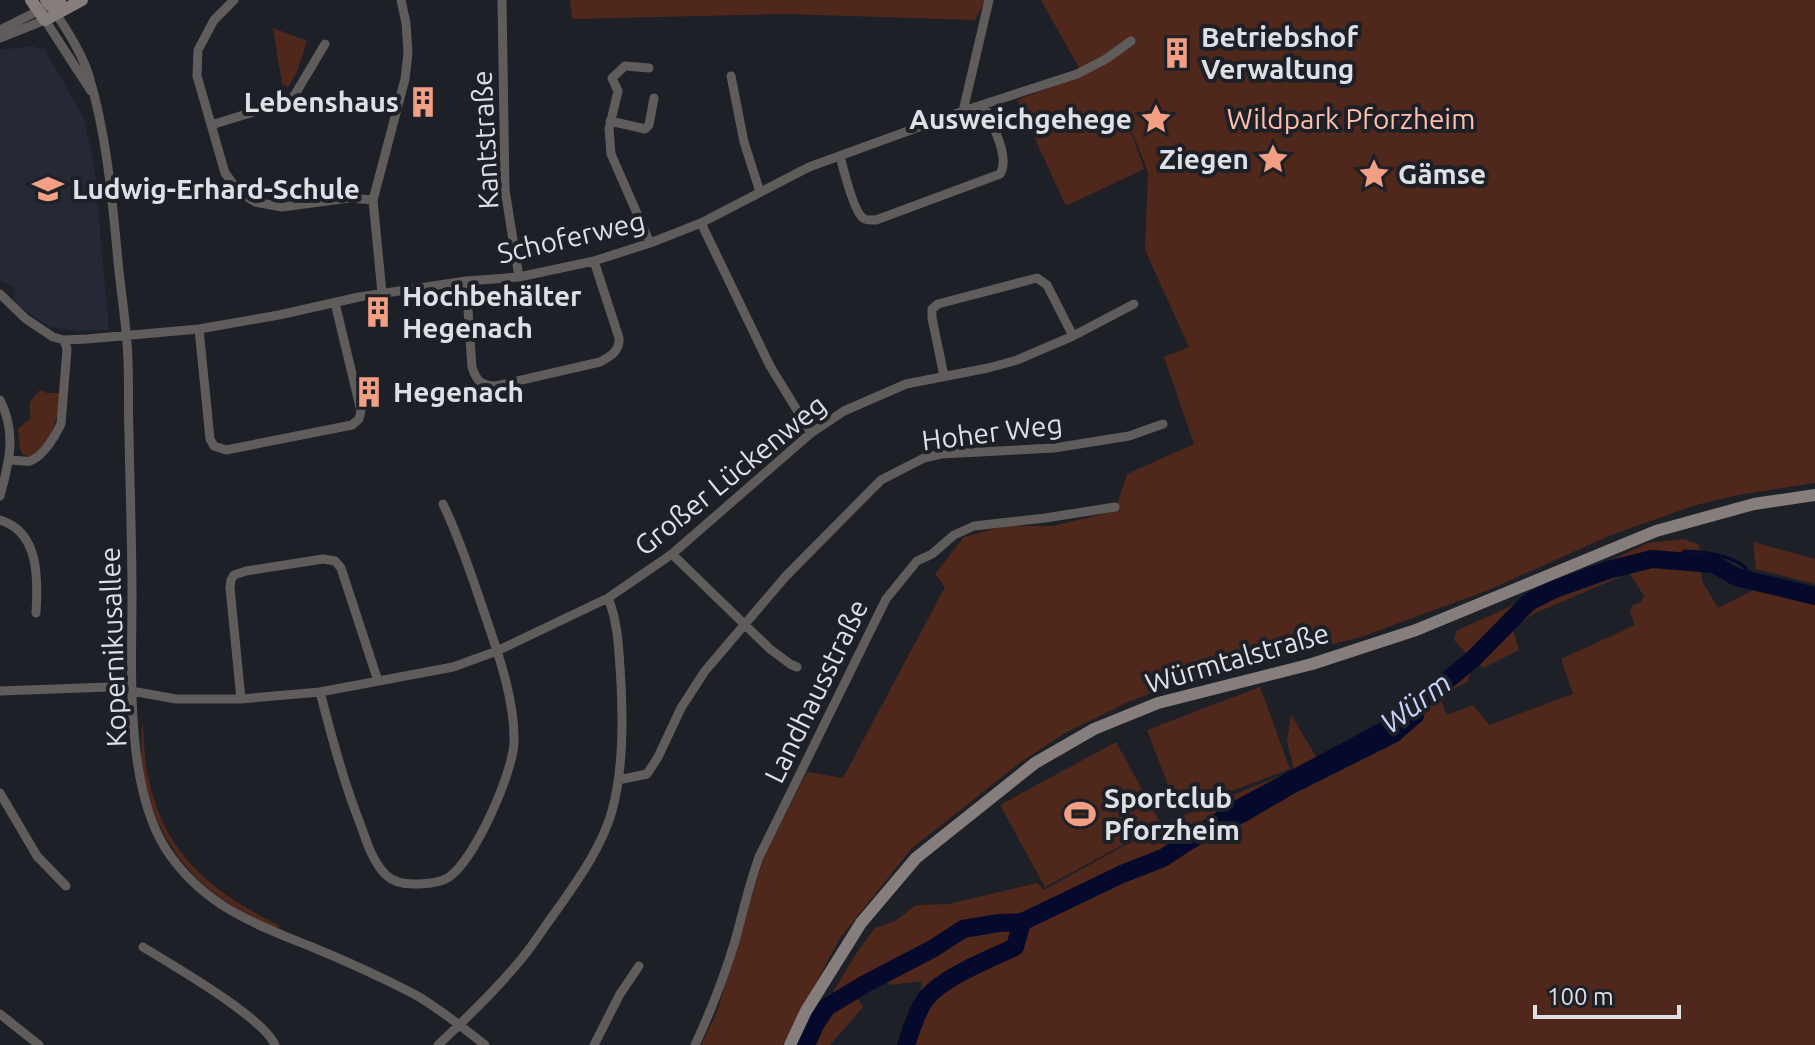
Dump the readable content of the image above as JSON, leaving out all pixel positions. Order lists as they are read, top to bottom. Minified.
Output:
{"streets":{"main road":["Würmtalstraße"],"street":["Kantstraße","Schoferweg","Hoher Weg","Großer Lückenweg","Kopernikusallee","Landhausstraße"]},"crossings":[["Kantstraße","Schoferweg"],["Schoferweg","Kopernikusallee"],["Großer Lückenweg","Kopernikusallee"]],"water":["Würm"],"parks":["Wildpark Pforzheim"],"places":{"building":["Betriebshof Verwaltung","Lebenshaus","Hochbehälter Hegenach","Hegenach"],"place":["Ausweichgehege","Ziegen","Gämse"],"school or university":["Ludwig-Erhard-Schule"],"sports":["Sportclub Pforzheim"]},"scale_bar":"100 m"}
